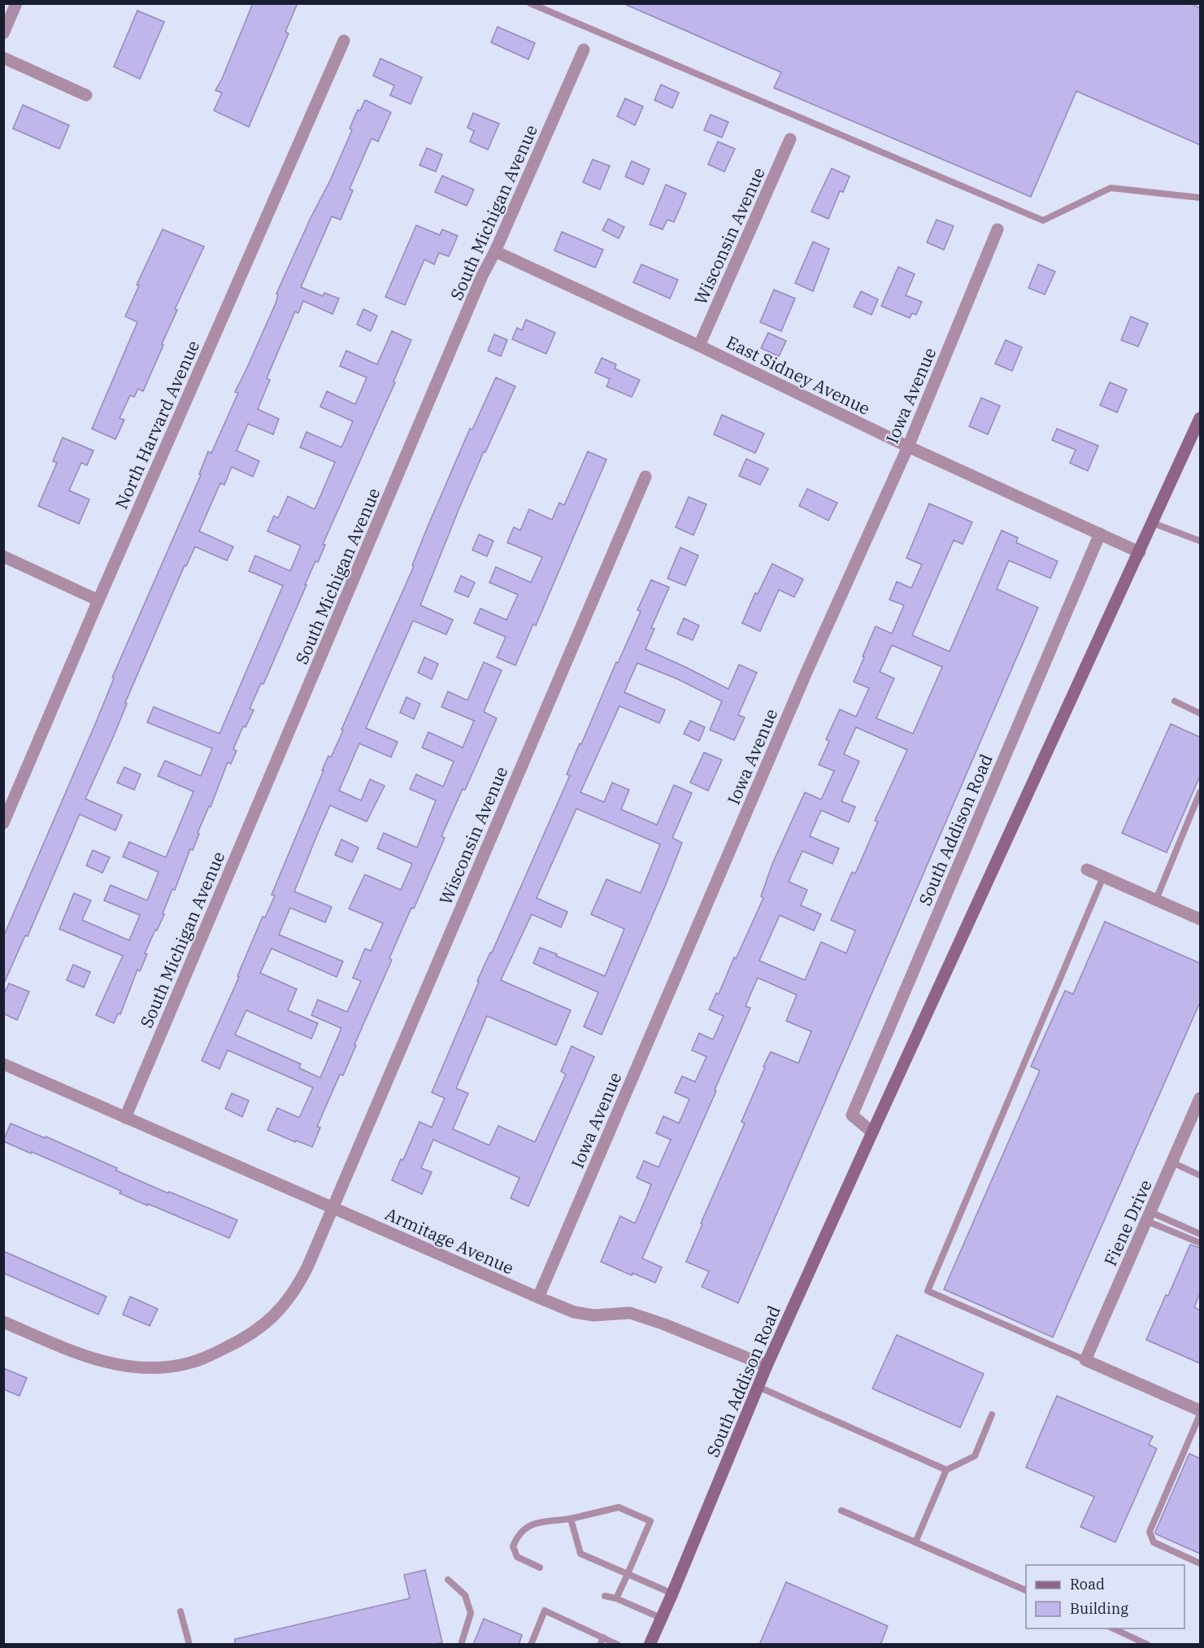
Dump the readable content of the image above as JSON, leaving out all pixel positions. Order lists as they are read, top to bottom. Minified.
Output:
{"streets":{"street":["South Michigan Avenue","Wisconsin Avenue","East Sidney Avenue","Iowa Avenue","North Harvard Avenue","South Addison Road","Fiene Drive","Armitage Avenue"]},"crossings":[["South Michigan Avenue","East Sidney Avenue"],["South Michigan Avenue","Armitage Avenue"],["Wisconsin Avenue","East Sidney Avenue"],["Wisconsin Avenue","Armitage Avenue"],["East Sidney Avenue","Iowa Avenue"],["East Sidney Avenue","South Addison Road"],["Iowa Avenue","Armitage Avenue"],["South Addison Road","Armitage Avenue"]],"legend":["Road","Building"]}
